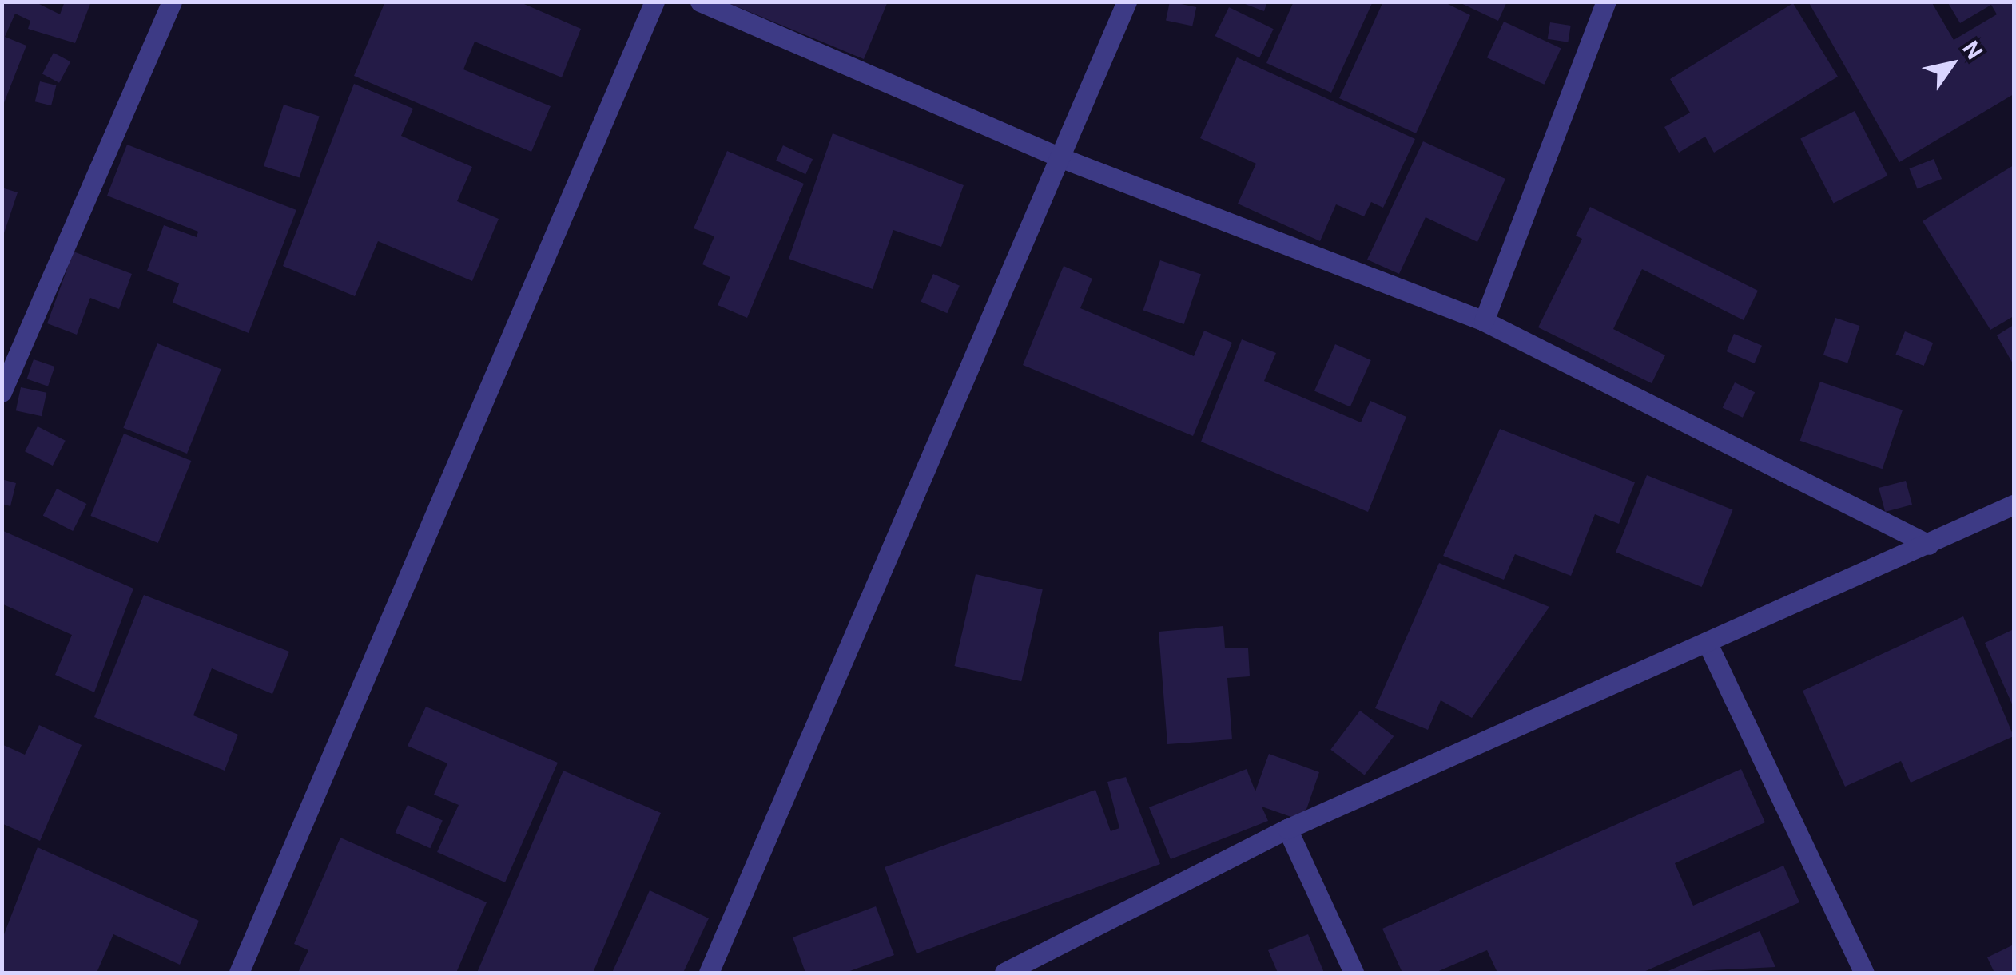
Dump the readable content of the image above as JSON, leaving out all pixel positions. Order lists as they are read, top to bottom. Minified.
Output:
{"north":"top right"}
